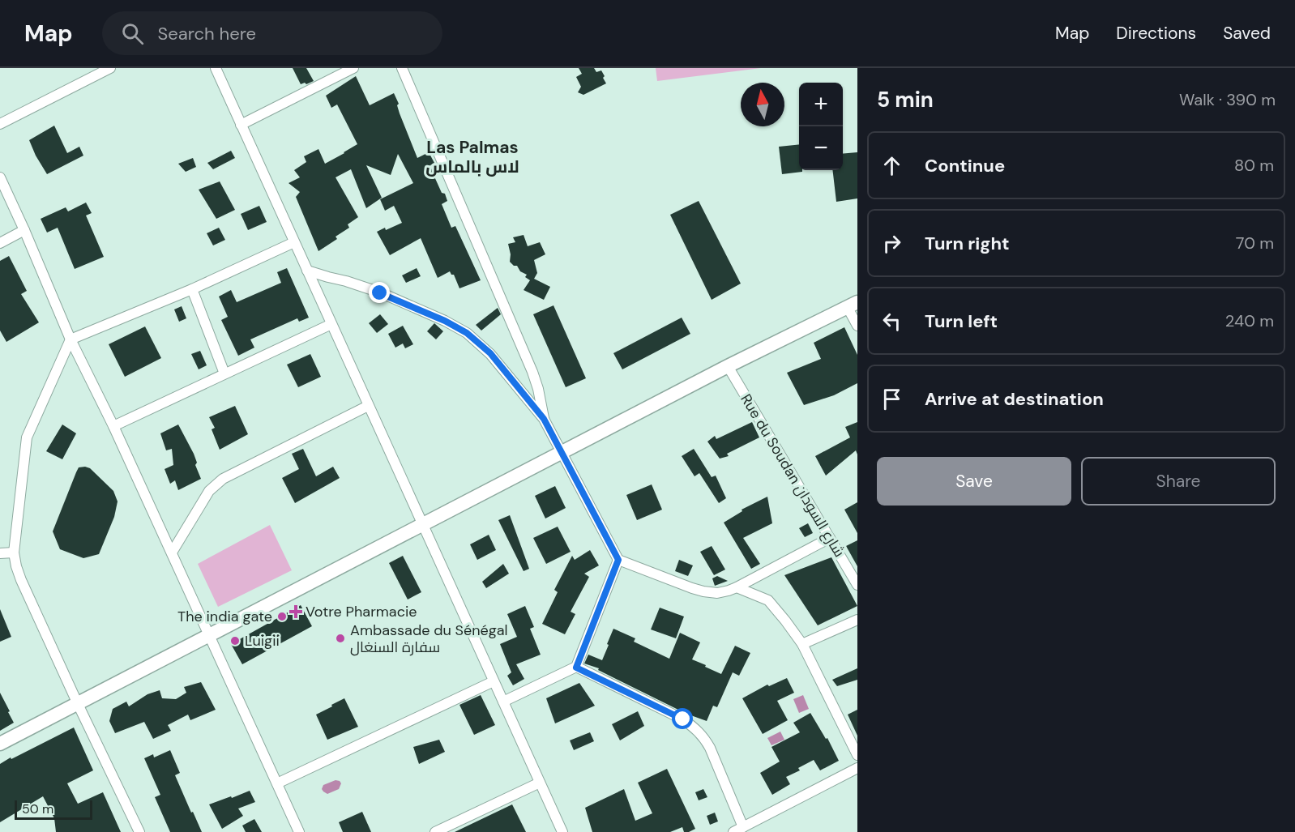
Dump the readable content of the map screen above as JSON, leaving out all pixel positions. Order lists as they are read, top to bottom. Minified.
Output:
{"streets":{"street":["Rue du Soudan شارع السودان"]},"districts":["Las Palmas لاس بالماس"],"places":{"health":["Votre Pharmacie"],"other":["The india gate","Ambassade du Sénégal سفارة السنغال","Luigii"]},"scale_bar":"50 m","north":"top","page":{"header":"Map","search":"Search here","nav":["Map","Directions","Saved"],"heading":["5 min","Walk · 390 m"],"map_buttons":["+","−"],"list":[["Continue","80 m"],["Turn right","70 m"],["Turn left","240 m"],"Arrive at destination"],"buttons":["Save","Share"],"scale":"50 m"}}
